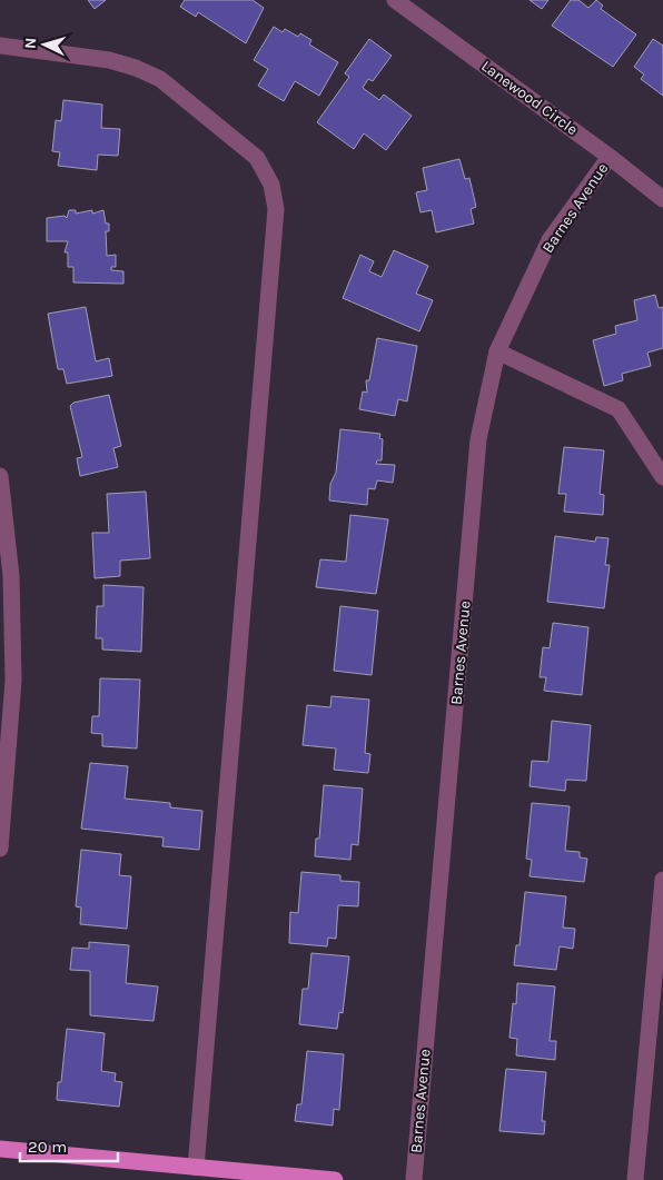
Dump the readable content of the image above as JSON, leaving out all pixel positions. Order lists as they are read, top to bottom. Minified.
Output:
{"streets":{"street":["Lanewood Circle","Barnes Avenue"]},"crossings":[["Lanewood Circle","Barnes Avenue"]],"scale_bar":"20 m","north":"left"}
